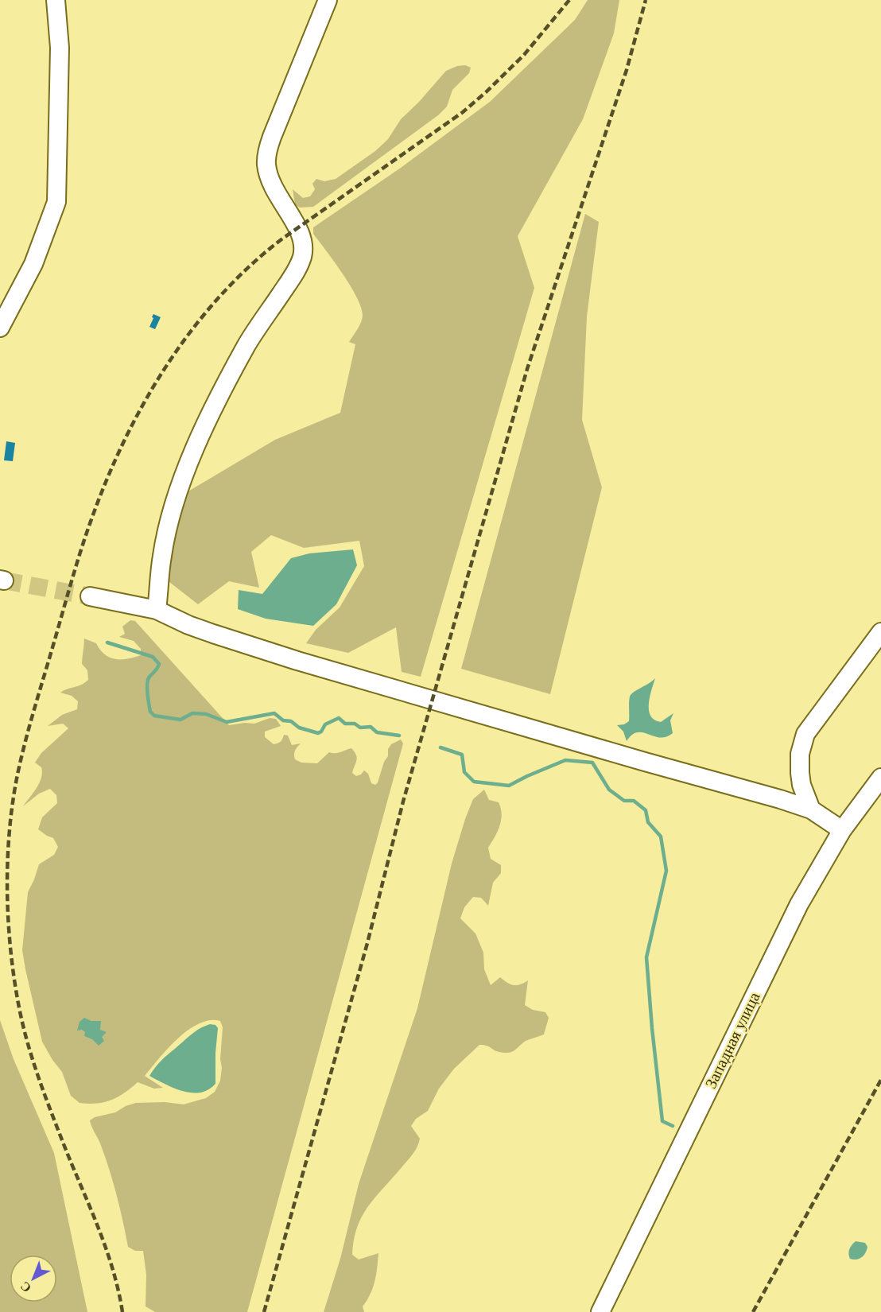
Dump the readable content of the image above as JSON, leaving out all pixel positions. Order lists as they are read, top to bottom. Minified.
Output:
{"streets":{"street":["Западная улица"]},"north":"bottom left"}
